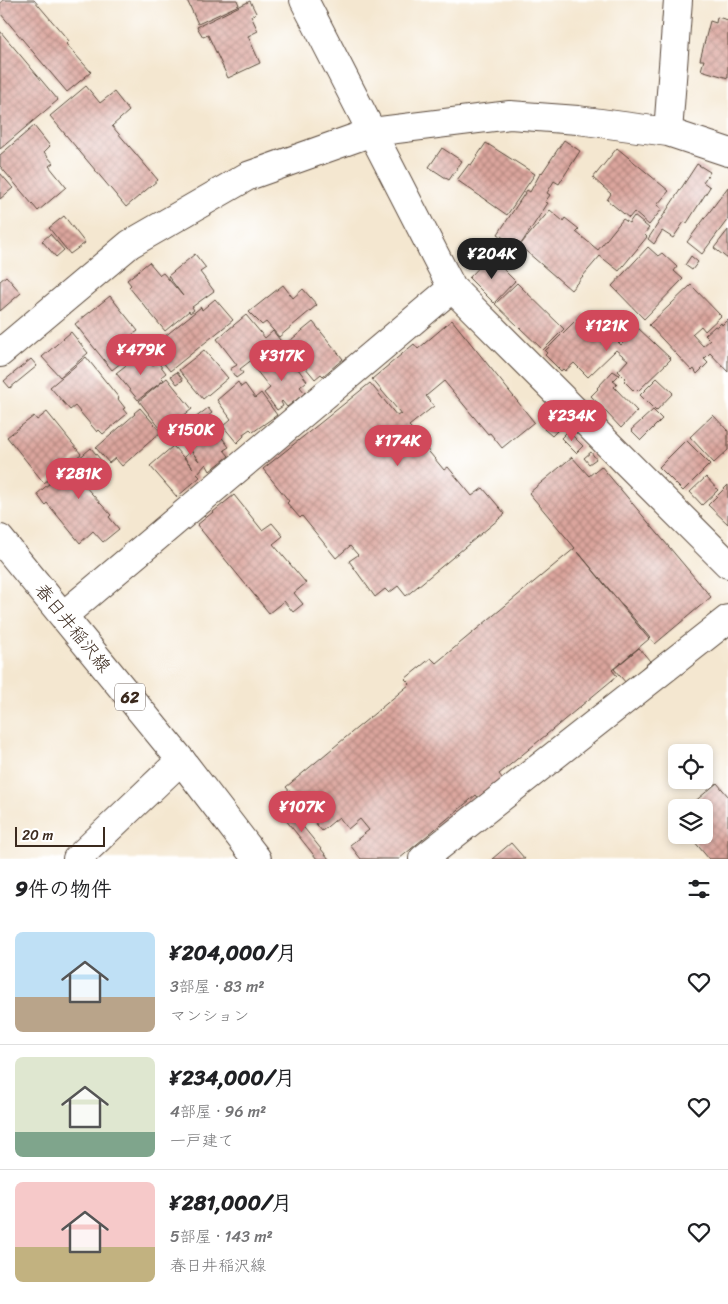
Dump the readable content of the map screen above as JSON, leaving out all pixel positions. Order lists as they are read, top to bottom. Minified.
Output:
{"streets":{"street":["春日井稲沢線","62"]},"scale_bar":"20 m","page":{"price":["¥204K","¥121K","¥479K","¥317K","¥234K","¥150K","¥174K","¥281K","¥107K"],"scale":"20 m","heading":"9件の物件","list":[{"name":"¥204,000/月","note":"3部屋 · 83 m² · マンション"},{"name":"¥234,000/月","note":"4部屋 · 96 m² · 一戸建て"},{"name":"¥281,000/月","note":"5部屋 · 143 m² · 春日井稲沢線"}]}}
